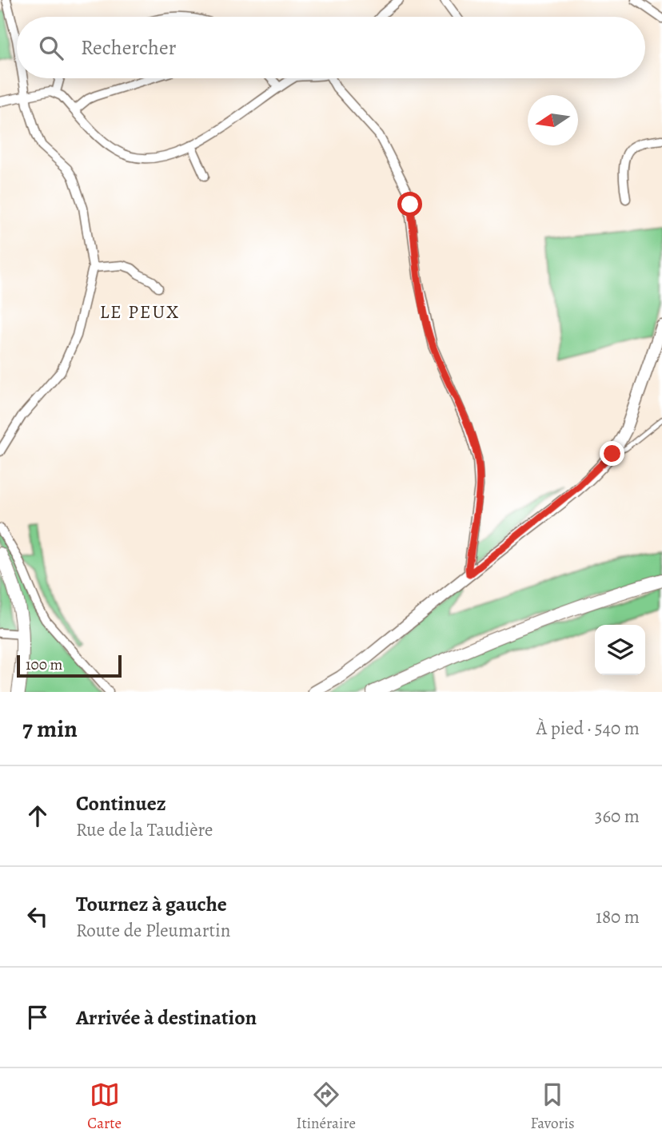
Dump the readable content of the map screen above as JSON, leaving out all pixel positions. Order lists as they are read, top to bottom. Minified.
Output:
{"districts":["LE PEUX"],"scale_bar":"100 m","north":"left","page":{"search":"Rechercher","scale":"100 m","heading":["7 min","À pied · 540 m"],"list":[["Continuez","Rue de la Taudière","360 m"],["Tournez à gauche","Route de Pleumartin","180 m"],"Arrivée à destination"],"nav":["Carte","Itinéraire","Favoris"]}}
